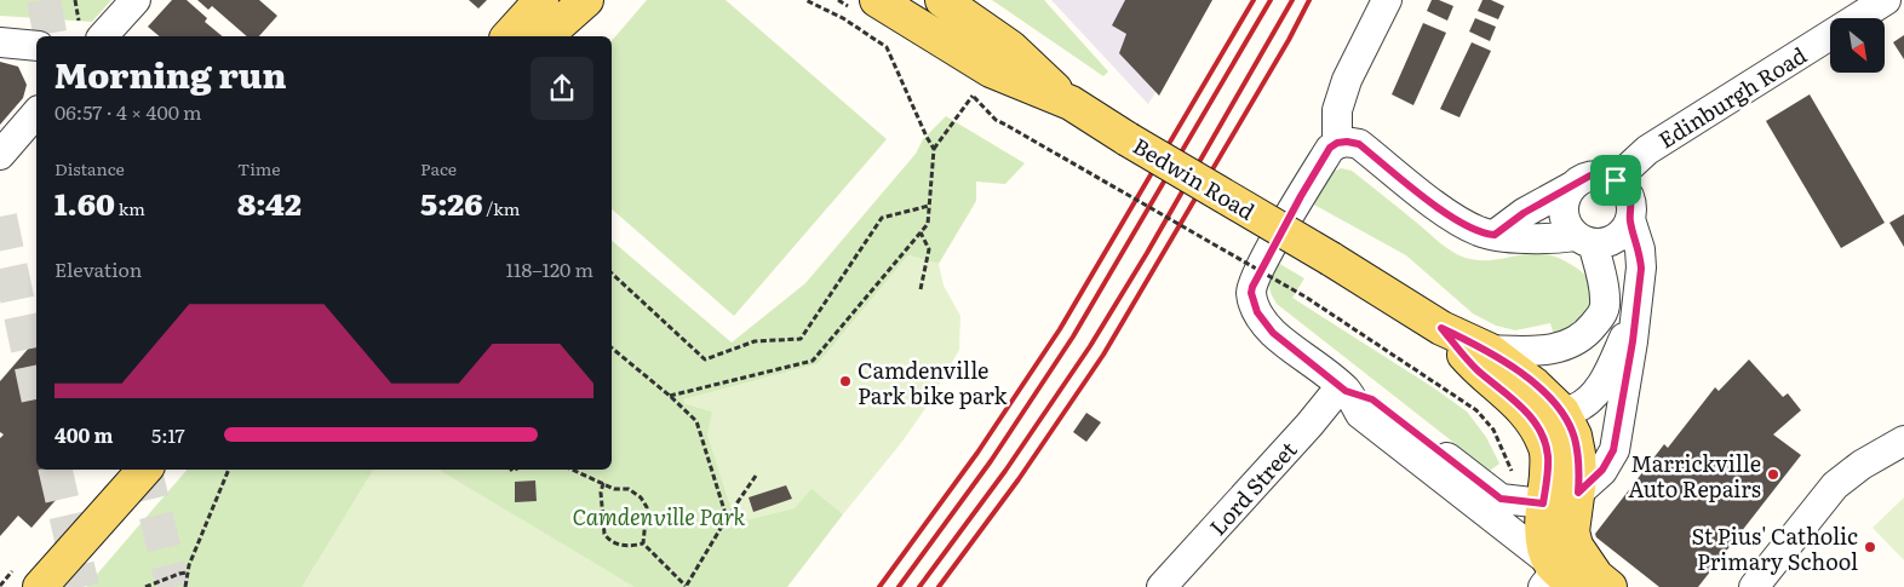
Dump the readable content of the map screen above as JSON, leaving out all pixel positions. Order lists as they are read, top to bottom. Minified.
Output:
{"streets":{"main road":["Bedwin Road"],"street":["Edinburgh Road","Lord Street"]},"parks":["Camdenville Park"],"places":["Camdenville Park bike park","Marrickville Auto Repairs","St Pius' Catholic Primary School"],"north":"bottom right","page":{"heading":["Morning run","06:57 · 4 × 400 m"],"stats":[["Distance","1.60 km"],["Time","8:42"],["Pace","5:26 /km"]],"chart":["Elevation","118–120 m"],"list":[{"name":"400 m","note":"5:17"}]}}
